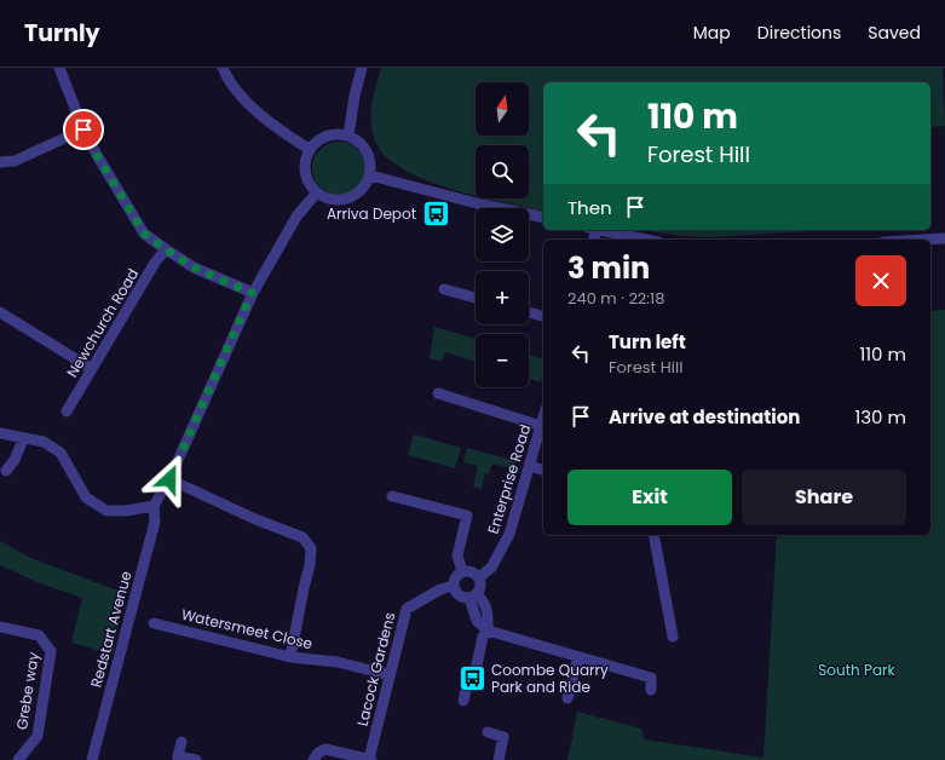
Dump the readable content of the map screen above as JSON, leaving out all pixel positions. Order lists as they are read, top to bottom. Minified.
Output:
{"streets":{"street":["Newchurch Road","Enterprise Road","Redstart Avenue","Watersmeet Close","Lacock Gardens","Grebe way"]},"crossings":[["Enterprise Road","Lacock Gardens"],["Watersmeet Close","Lacock Gardens"]],"parks":["South Park"],"places":{"bus stop":["Arriva Depot","Coombe Quarry Park and Ride"]},"north":"top","page":{"header":"Turnly","nav":["Map","Directions","Saved"],"map_buttons":["+","−"],"turn":["110 m","Forest Hill"],"then":"Then","heading":["3 min","240 m · 22:18"],"list":[{"name":"Turn left","note":"Forest Hill","value":"110 m"},{"name":"Arrive at destination","value":"130 m"}],"buttons":["Exit","Share"]}}
